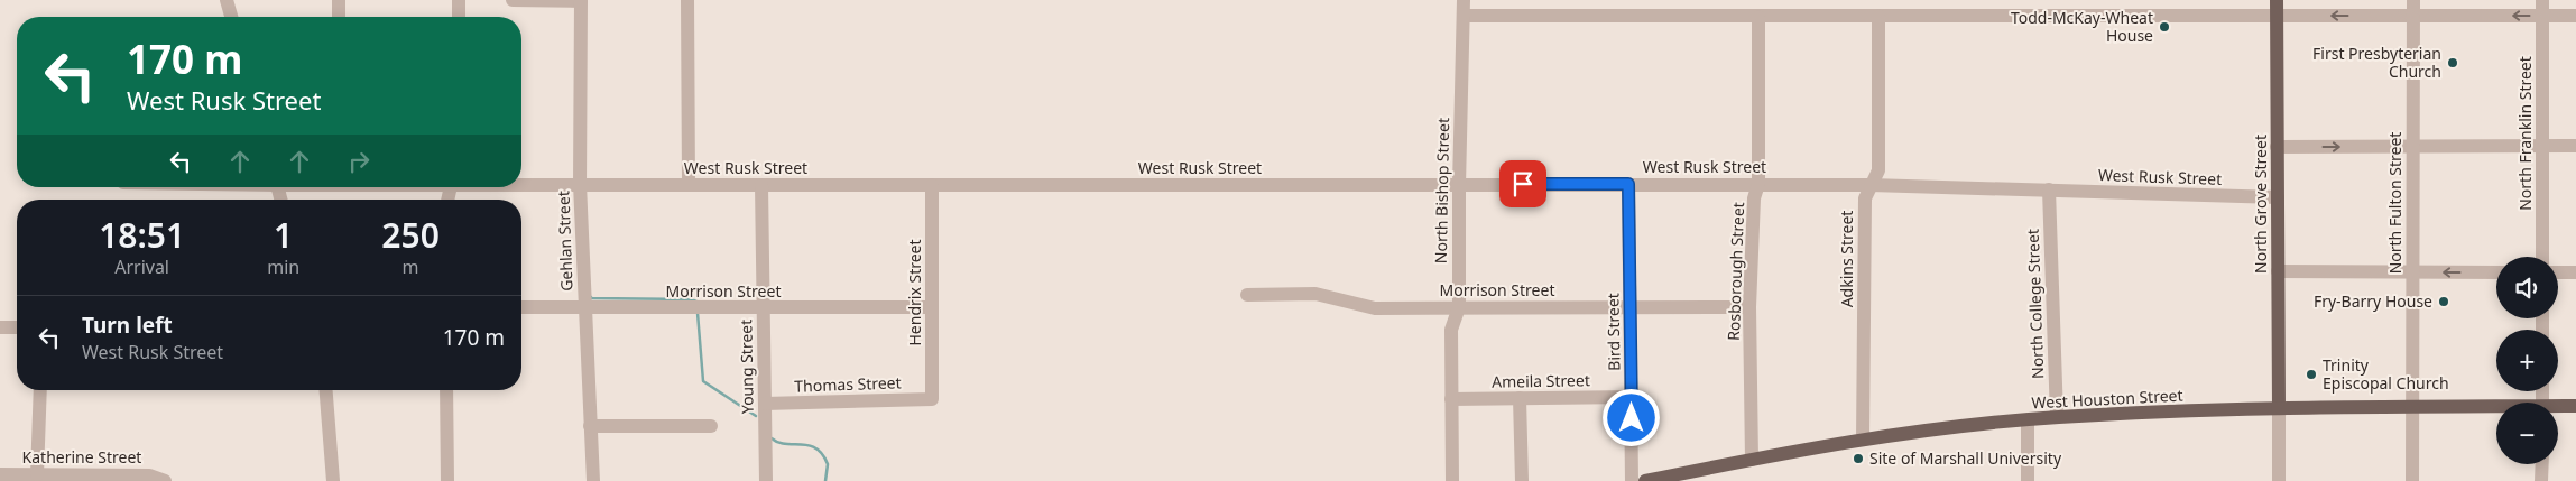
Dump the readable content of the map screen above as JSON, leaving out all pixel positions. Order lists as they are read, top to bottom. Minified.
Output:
{"streets":{"main road":["North Grove Street","West Houston Street"],"street":["North Franklin Street","West Rusk Street","North Bishop Street","North Fulton Street","Gehlan Street","Adkins Street","Rosborough Street","Morrison Street","Hendrix Street","North College Street","Bird Street","Young Street","Ameila Street","Thomas Street","Katherine Street"]},"crossings":[["West Rusk Street","North Bishop Street"],["West Rusk Street","North Grove Street"],["West Rusk Street","Gehlan Street"],["West Rusk Street","Adkins Street"],["West Rusk Street","Rosborough Street"],["West Rusk Street","Hendrix Street"],["West Rusk Street","North College Street"],["West Rusk Street","Bird Street"],["West Rusk Street","Young Street"],["North Bishop Street","Morrison Street"],["North Bishop Street","Ameila Street"],["North Fulton Street","West Houston Street"],["North Grove Street","West Houston Street"],["Gehlan Street","Morrison Street"],["Adkins Street","West Houston Street"],["Rosborough Street","Morrison Street"],["Rosborough Street","West Houston Street"],["Morrison Street","Hendrix Street"],["Morrison Street","Bird Street"],["Morrison Street","Young Street"],["Hendrix Street","Thomas Street"],["North College Street","West Houston Street"],["Bird Street","Ameila Street"],["Young Street","Thomas Street"]],"places":["Todd-McKay-Wheat House","First Presbyterian Church","Fry-Barry House","Trinity Episcopal Church","Site of Marshall University"],"page":{"turn":["170 m","West Rusk Street"],"eta":["18:51","Arrival","1","min","250","m"],"map_buttons":["+","−"],"list":[{"name":"Turn left","note":"West Rusk Street","value":"170 m"}]}}
